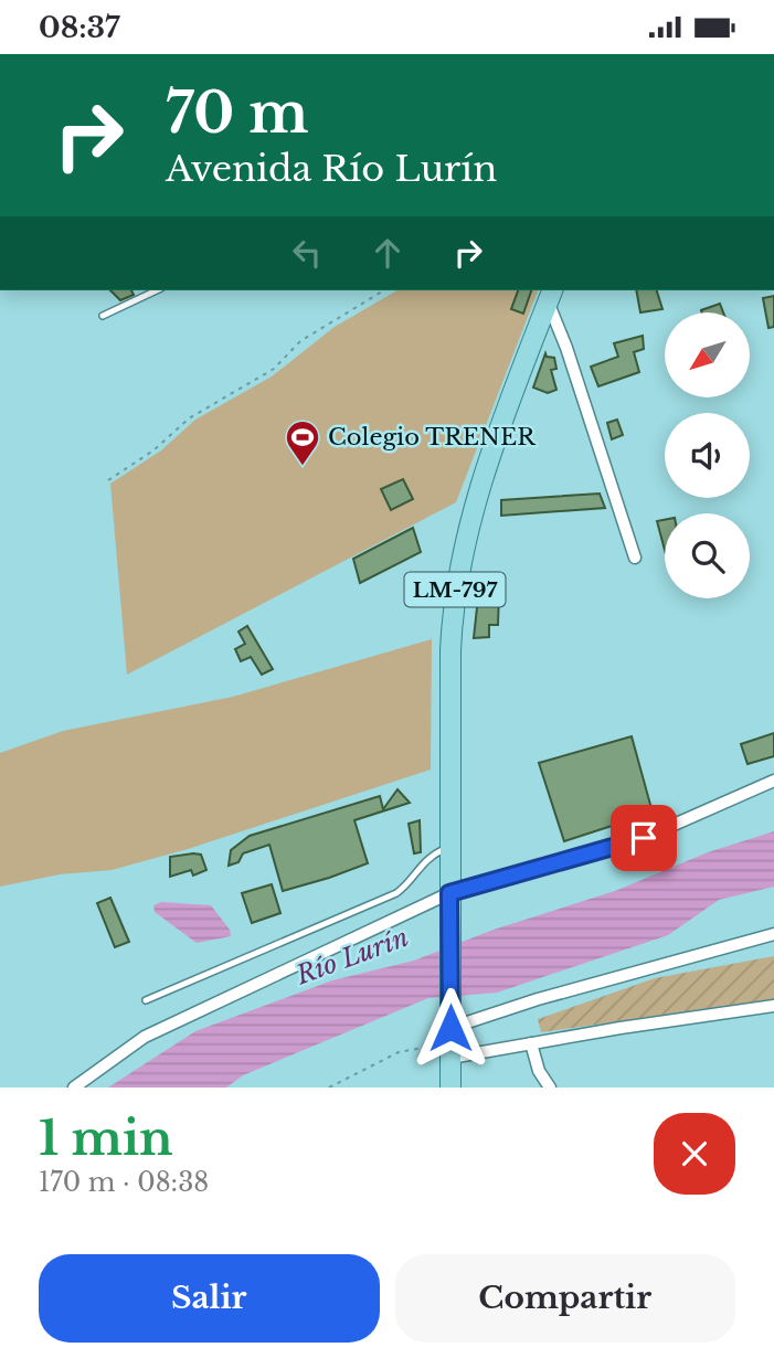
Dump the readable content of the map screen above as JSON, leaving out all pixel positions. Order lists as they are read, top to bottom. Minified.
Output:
{"streets":{"main road":["LM-797"]},"water":["Río Lurín"],"places":{"sports":["Colegio TRENER"]},"north":"bottom left","page":{"status":"08:37","turn":["70 m","Avenida Río Lurín"],"heading":["1 min","170 m · 08:38"],"buttons":["Salir","Compartir"]}}
